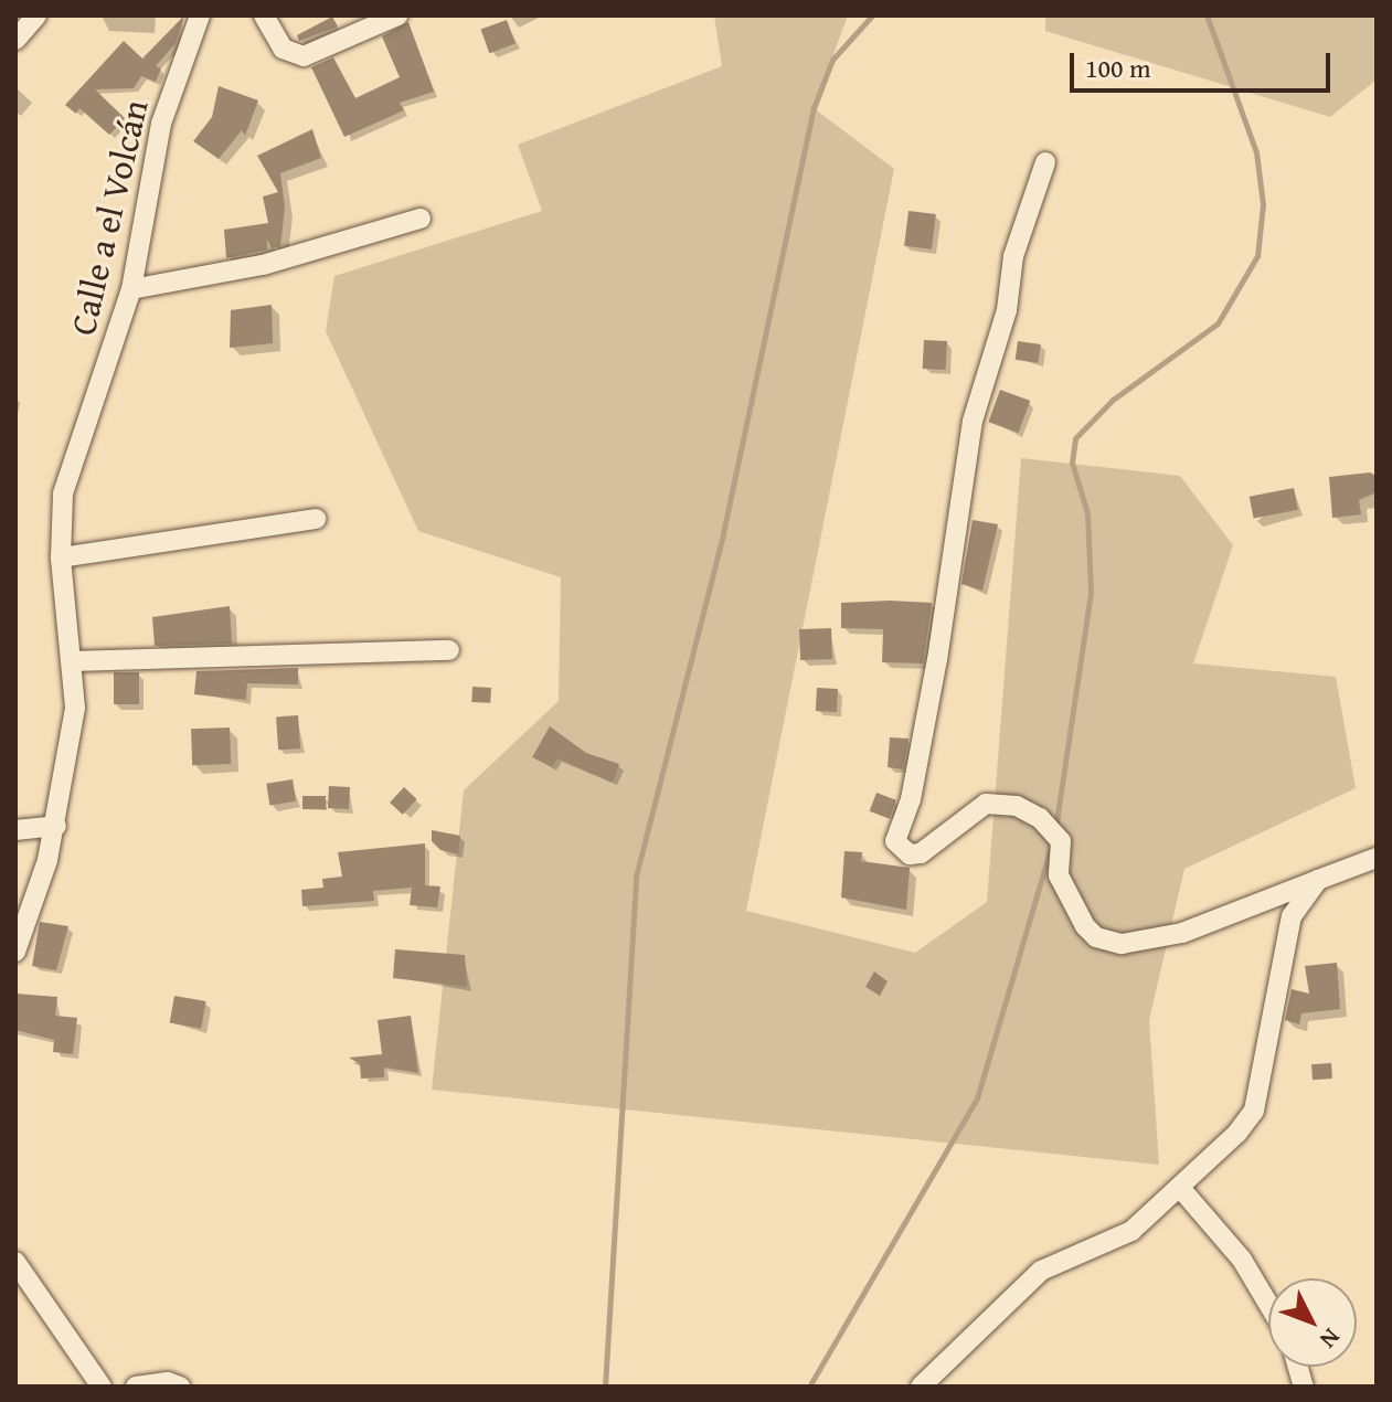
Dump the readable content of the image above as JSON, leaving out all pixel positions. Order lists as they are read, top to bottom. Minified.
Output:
{"streets":{"street":["Calle a el Volcán"]},"scale_bar":"100 m","north":"bottom right"}
